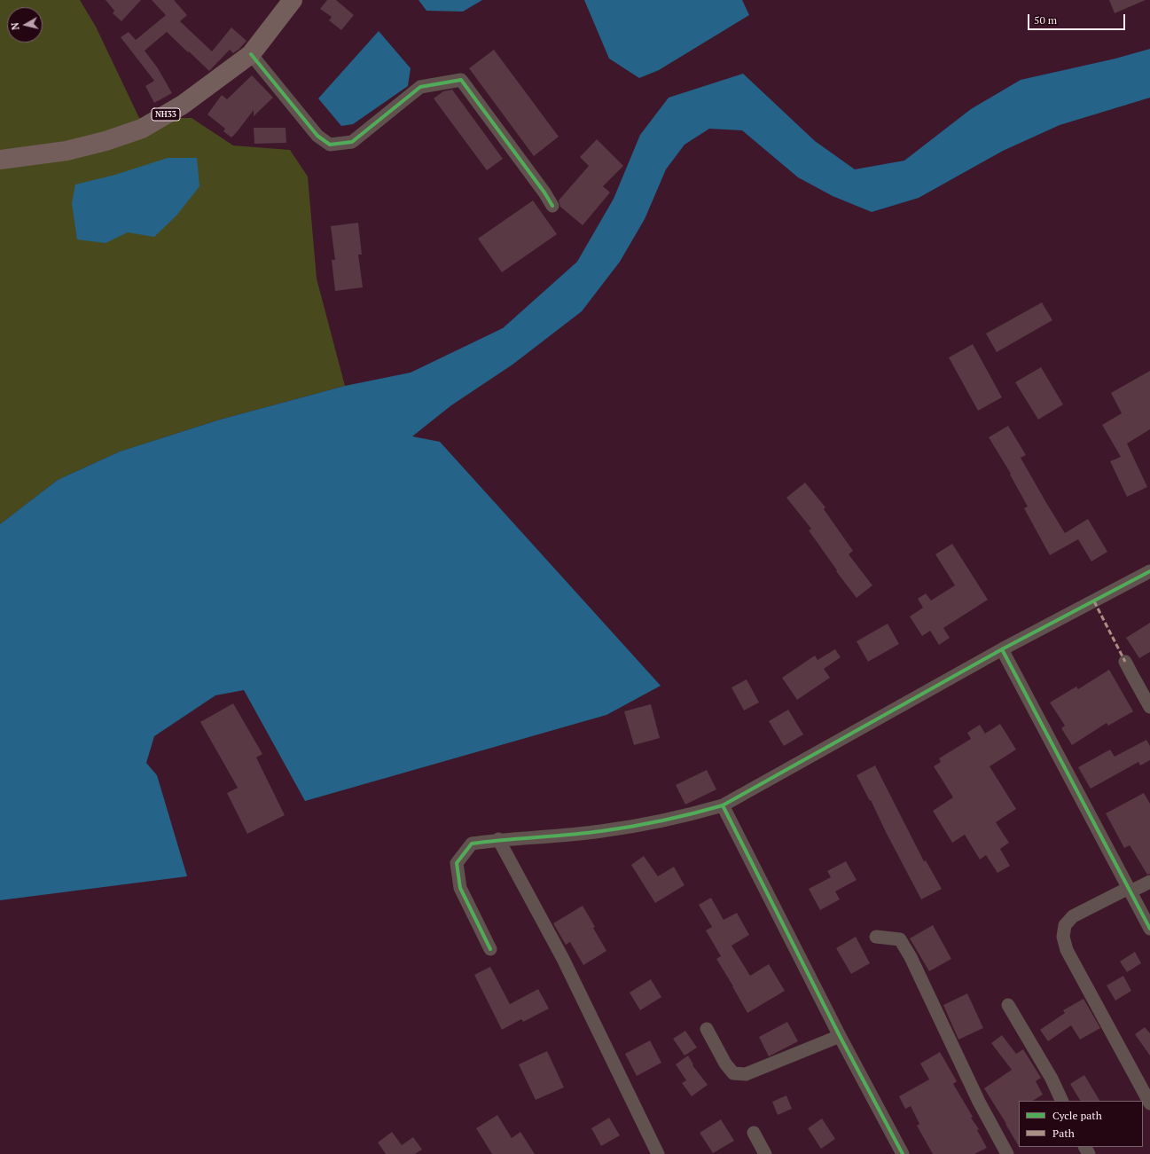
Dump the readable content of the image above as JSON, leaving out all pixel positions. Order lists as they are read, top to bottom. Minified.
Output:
{"streets":{"highway":["NH33"]},"legend":["Cycle path","Path"],"scale_bar":"50 m","north":"left"}
